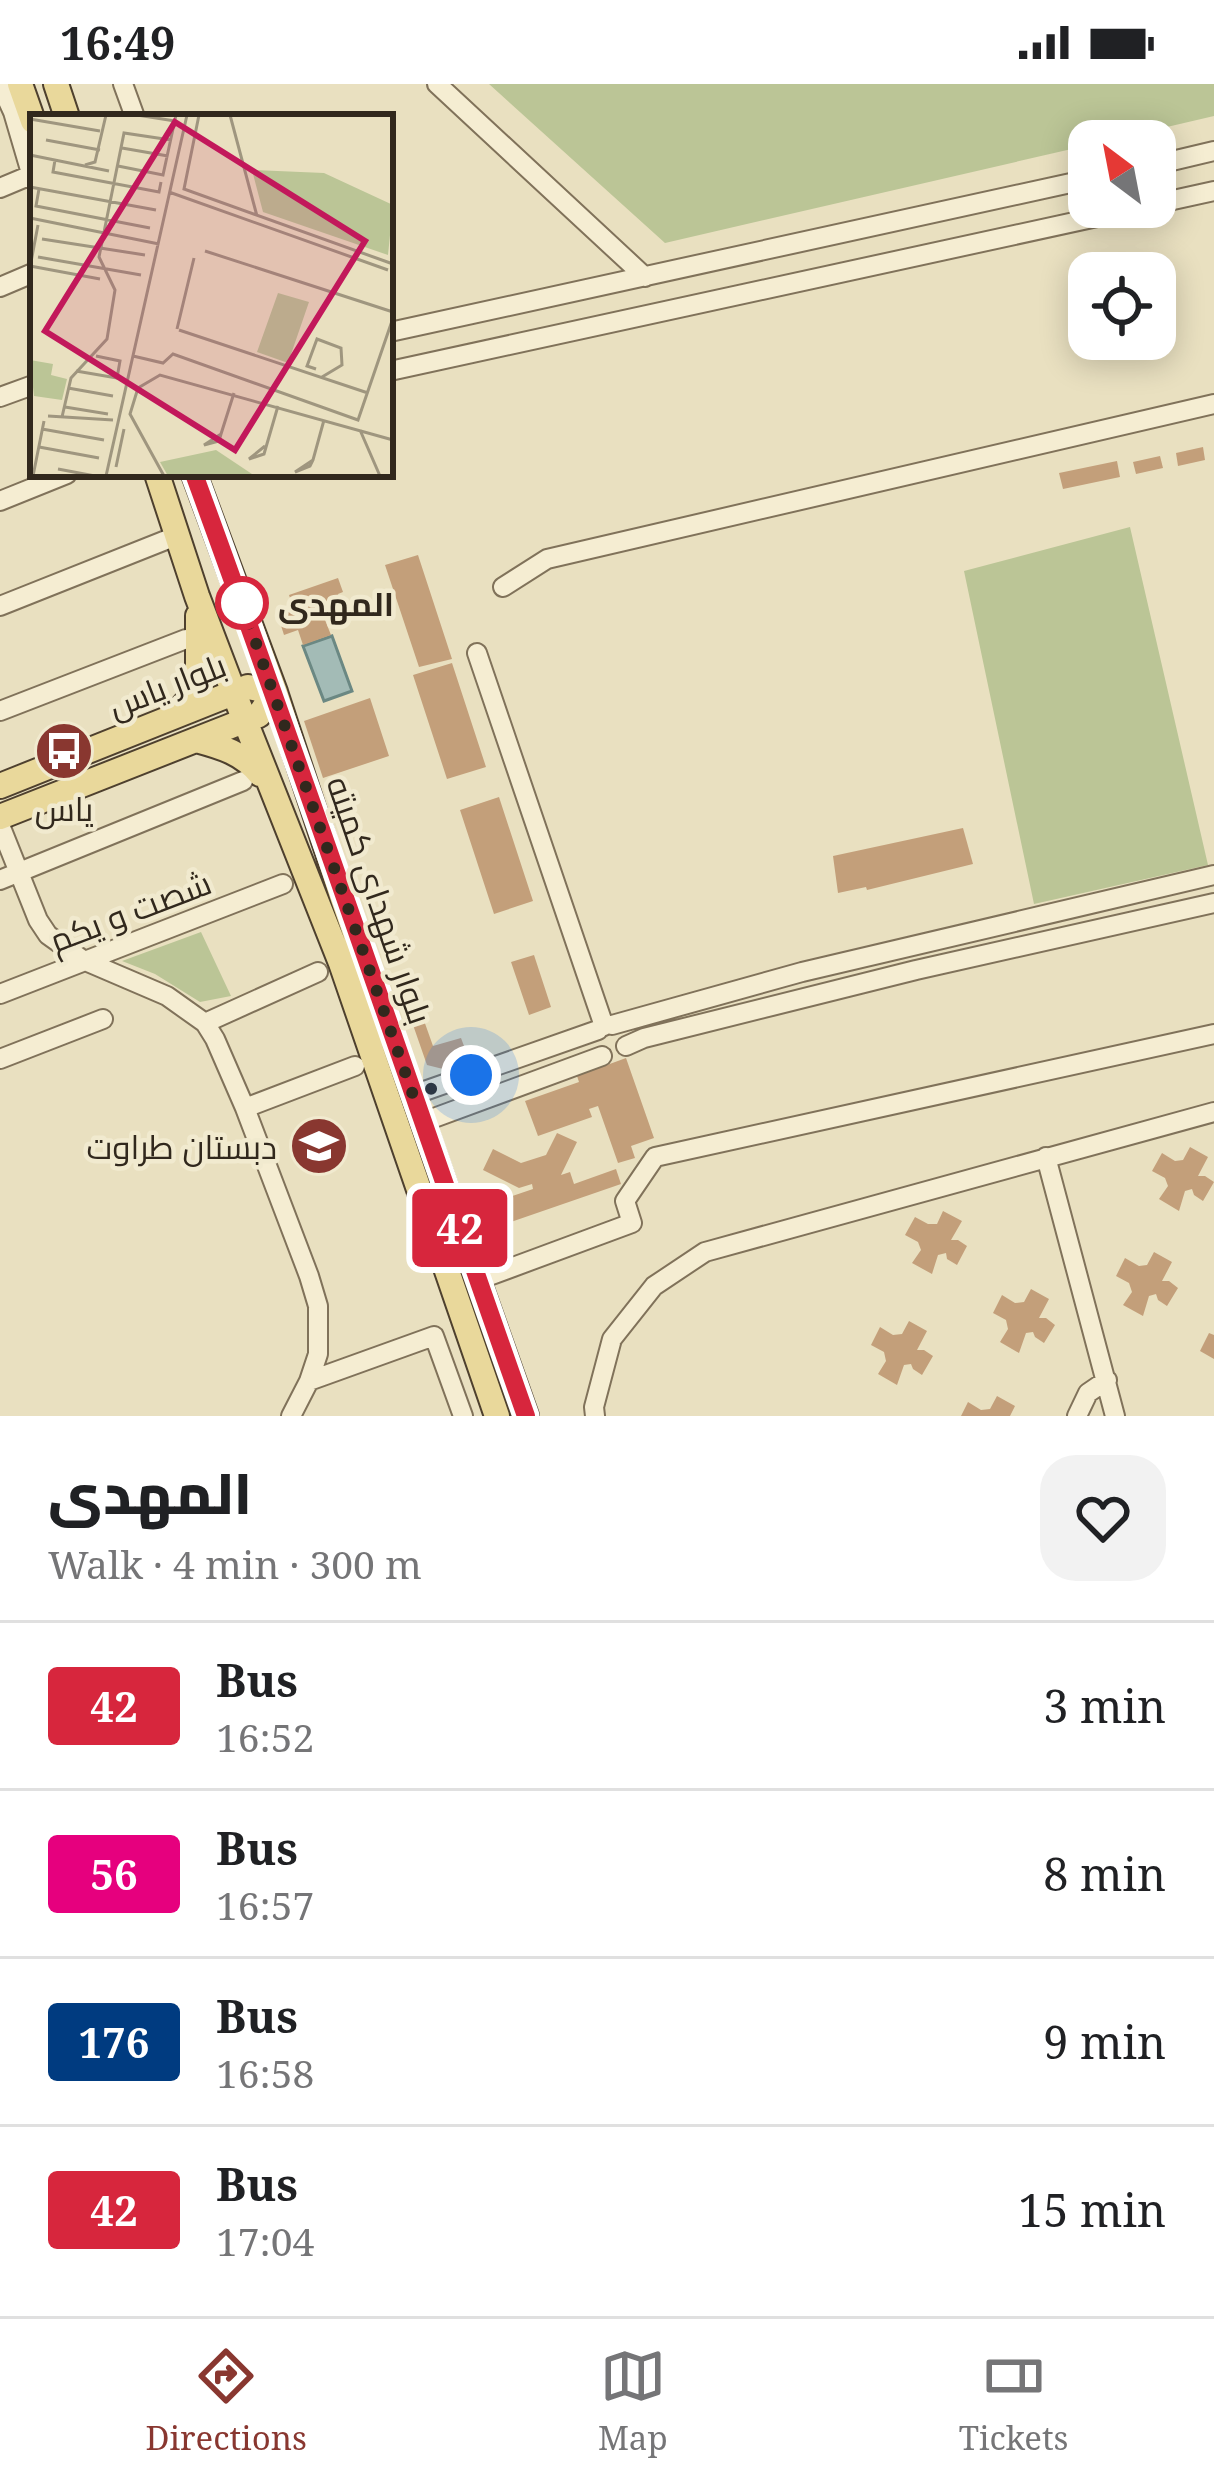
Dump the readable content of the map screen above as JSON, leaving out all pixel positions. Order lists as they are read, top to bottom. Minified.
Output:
{"streets":{"main road":["بلوار یاس","بلوار شهدای کمیته"],"street":["شصت و یکم"]},"crossings":[["بلوار یاس","بلوار شهدای کمیته"]],"places":{"other":["المهدی"],"bus stop":["یاس"],"school or university":["دبستان طراوت"]},"lines":["bus line 42"],"north":"top left","page":{"status":"16:49","on_map":"42","heading":["المهدی","Walk · 4 min · 300 m"],"list":[{"mark":"42","name":"Bus","note":"16:52","value":"3 min"},{"mark":"56","name":"Bus","note":"16:57","value":"8 min"},{"mark":"176","name":"Bus","note":"16:58","value":"9 min"},{"mark":"42","name":"Bus","note":"17:04","value":"15 min"}],"tabs":["Directions","Map","Tickets"]}}
